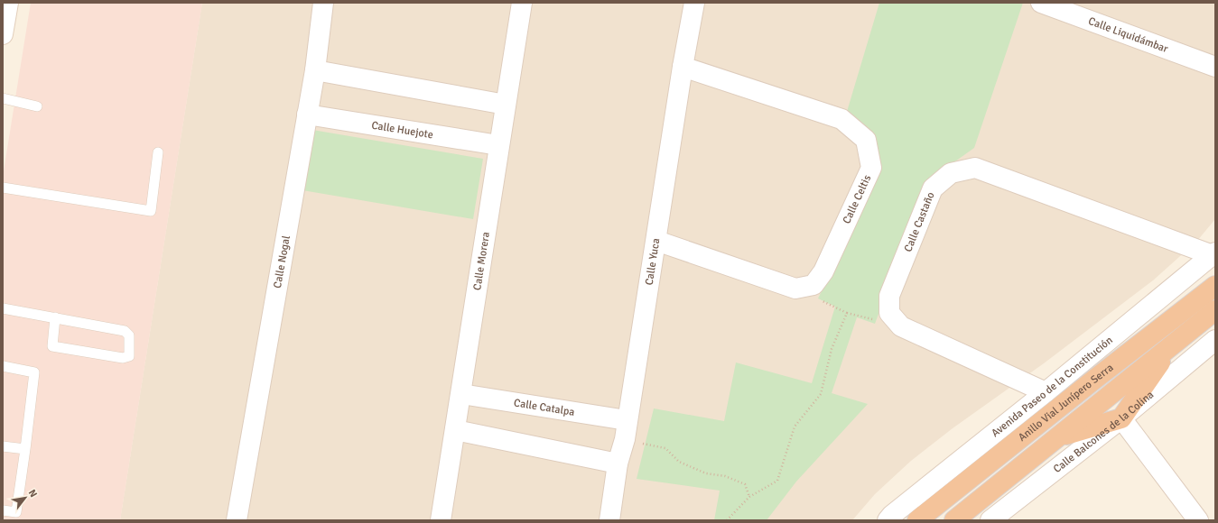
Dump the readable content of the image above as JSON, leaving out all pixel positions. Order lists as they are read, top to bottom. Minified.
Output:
{"streets":{"highway":["Anillo Vial Junípero Serra"],"street":["Calle Liquidámbar","Calle Huejote","Calle Celtis","Calle Castaño","Calle Nogal","Calle Morera","Calle Yuca","Avenida Paseo de la Constitución","Calle Catalpa","Calle Balcones de la Colina"]},"crossings":[["Calle Huejote","Calle Nogal"],["Calle Huejote","Calle Morera"],["Calle Celtis","Calle Yuca"],["Calle Castaño","Avenida Paseo de la Constitución"],["Calle Morera","Calle Catalpa"],["Calle Yuca","Calle Catalpa"]],"north":"top right"}
